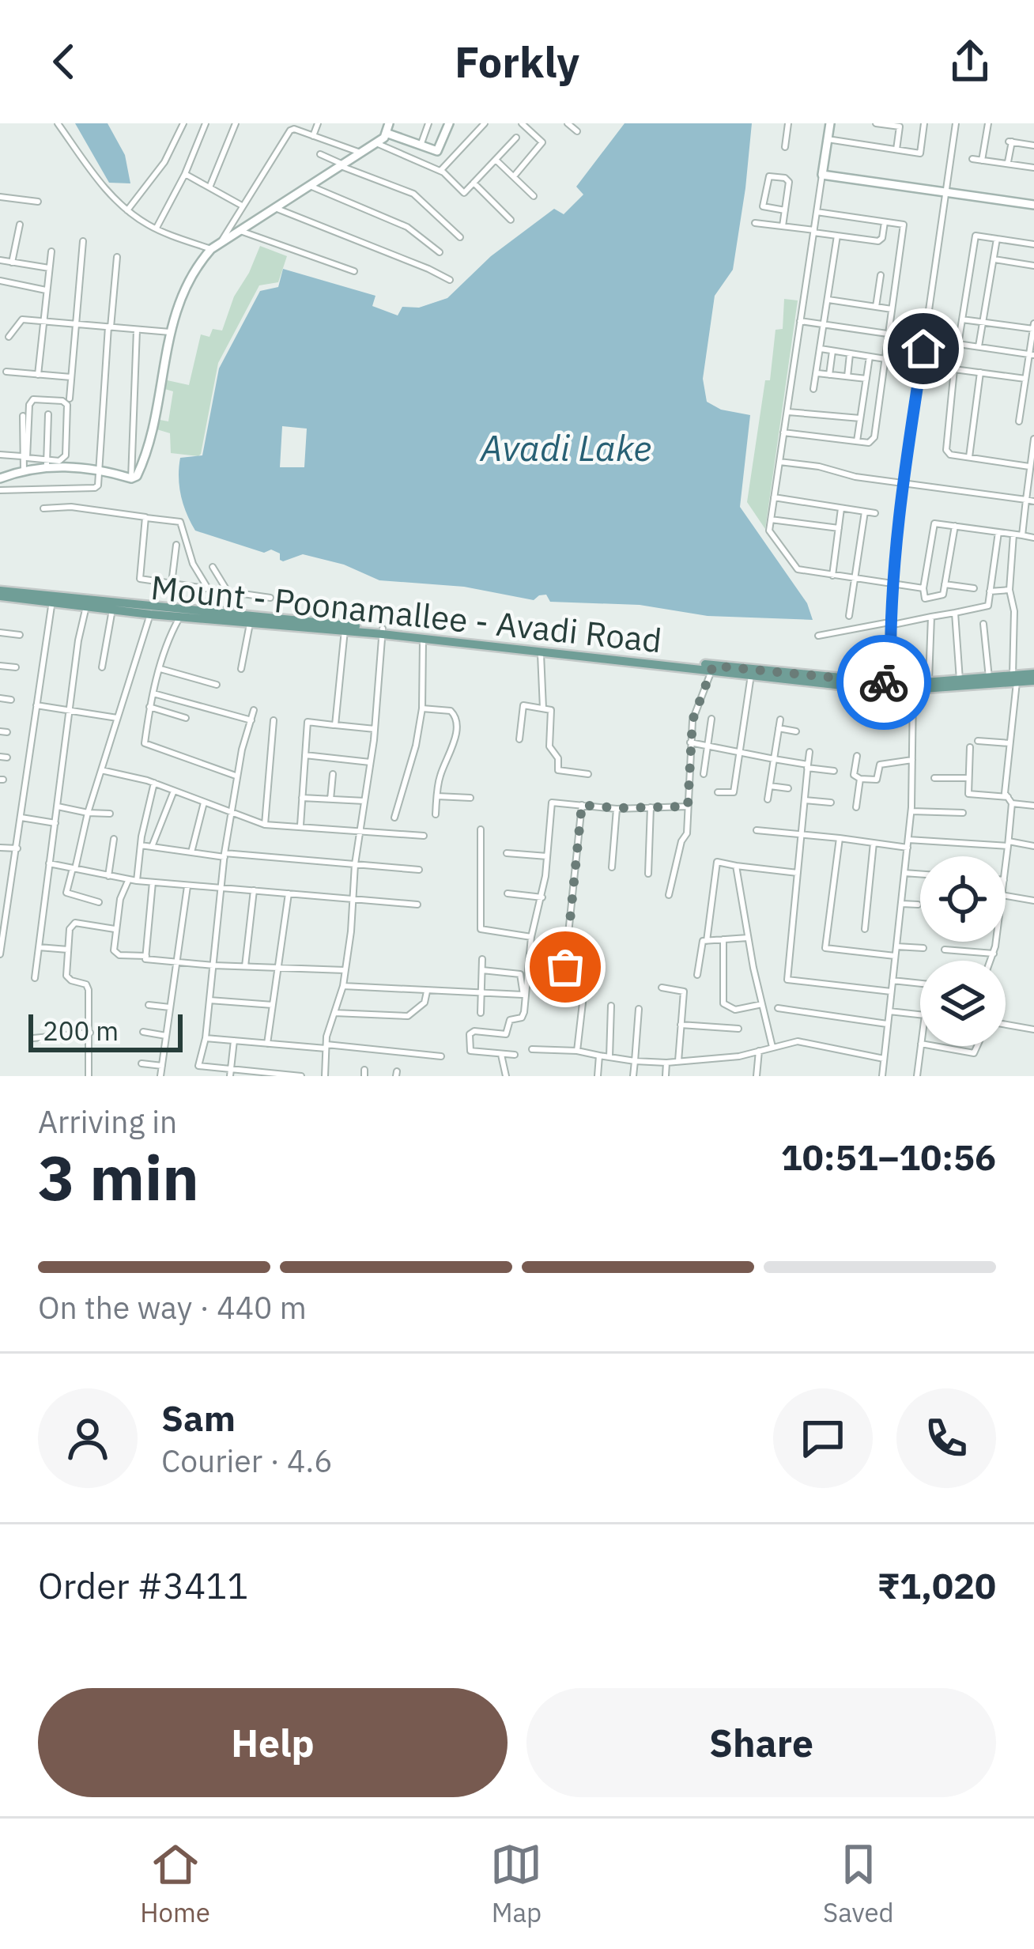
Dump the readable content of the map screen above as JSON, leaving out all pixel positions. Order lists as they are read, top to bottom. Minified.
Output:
{"streets":{"main road":["Mount - Poonamallee - Avadi Road"]},"water":["Avadi Lake"],"scale_bar":"200 m","page":{"header":"Forkly","scale":"200 m","heading":["3 min","Arriving in","10:51–10:56"],"panel":["Sam","Courier · 4.6","Order #3411","₹1,020"],"bar":"On the way · 440 m","buttons":["Help","Share"],"tabs":["Home","Map","Saved"]}}
